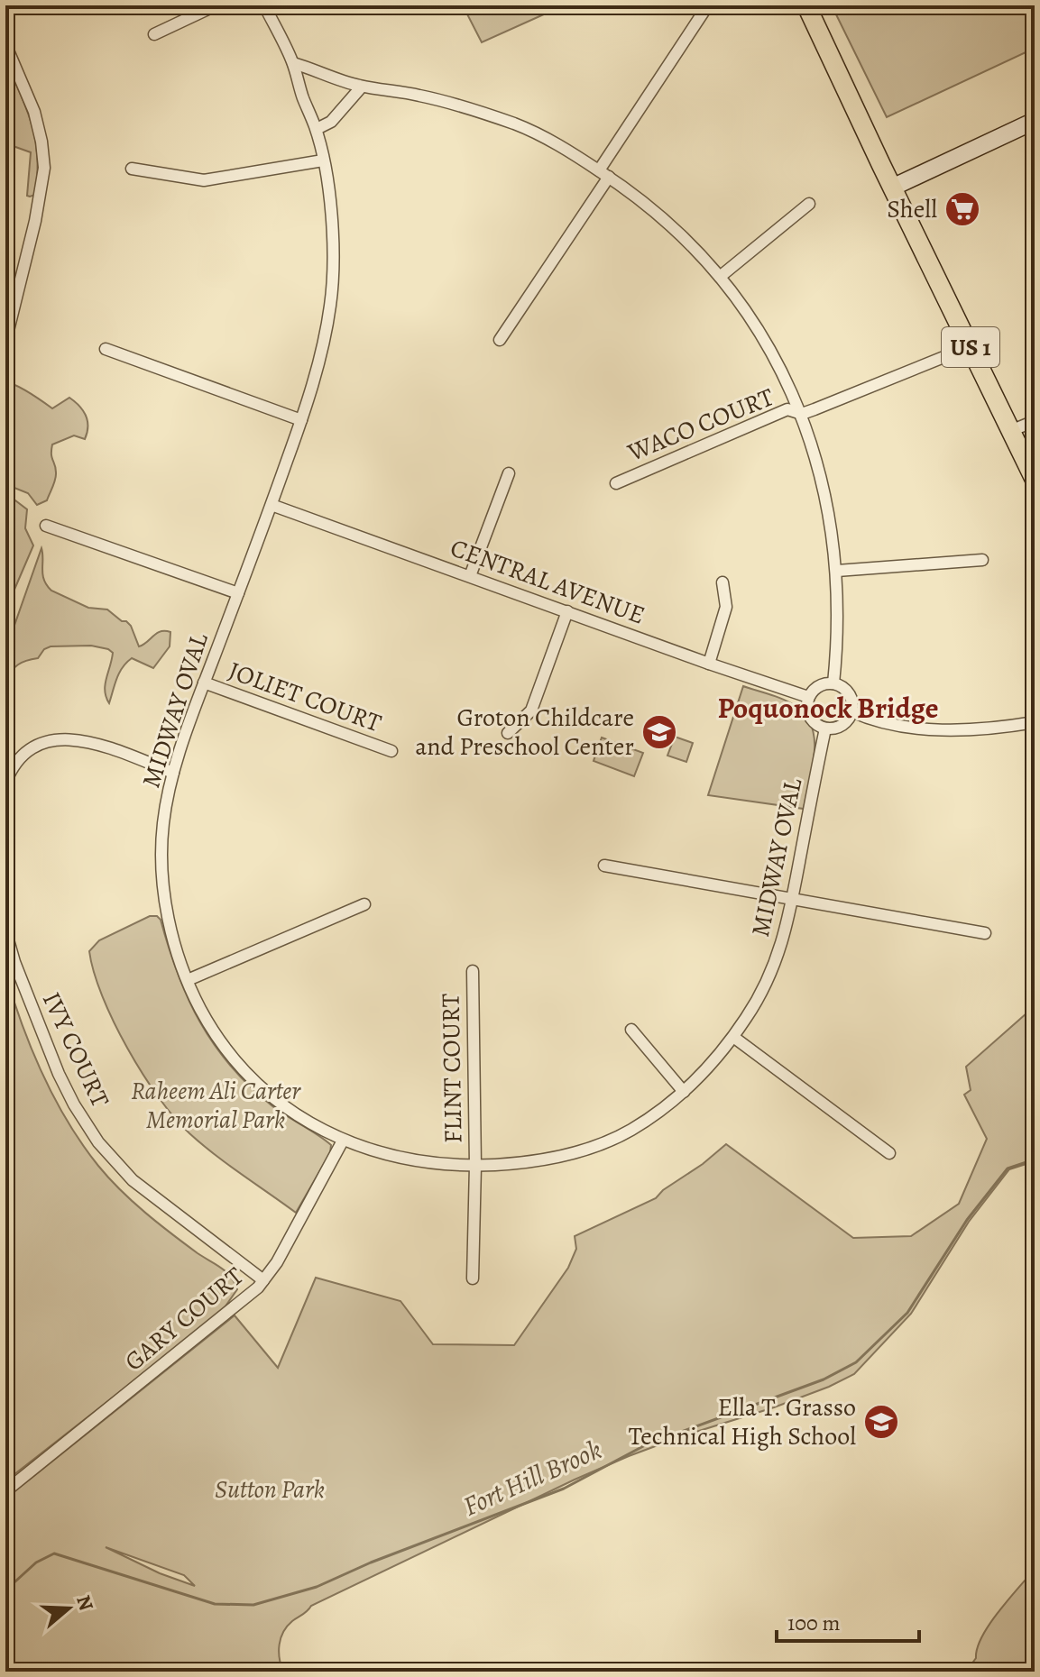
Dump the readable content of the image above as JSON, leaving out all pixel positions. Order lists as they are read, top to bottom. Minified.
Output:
{"streets":{"main road":["US 1"],"street":["WACO COURT","CENTRAL AVENUE","JOLIET COURT","MIDWAY OVAL","IVY COURT","FLINT COURT","GARY COURT"]},"crossings":[["US 1","WACO COURT"],["CENTRAL AVENUE","MIDWAY OVAL"],["JOLIET COURT","MIDWAY OVAL"],["MIDWAY OVAL","FLINT COURT"],["MIDWAY OVAL","GARY COURT"],["IVY COURT","GARY COURT"]],"districts":["Poquonock Bridge"],"water":["Fort Hill Brook"],"parks":["Raheem Ali Carter Memorial Park","Sutton Park"],"places":{"supermarket":["Shell"],"school or university":["Groton Childcare and Preschool Center","Ella T. Grasso Technical High School"]},"scale_bar":"100 m","north":"right"}
